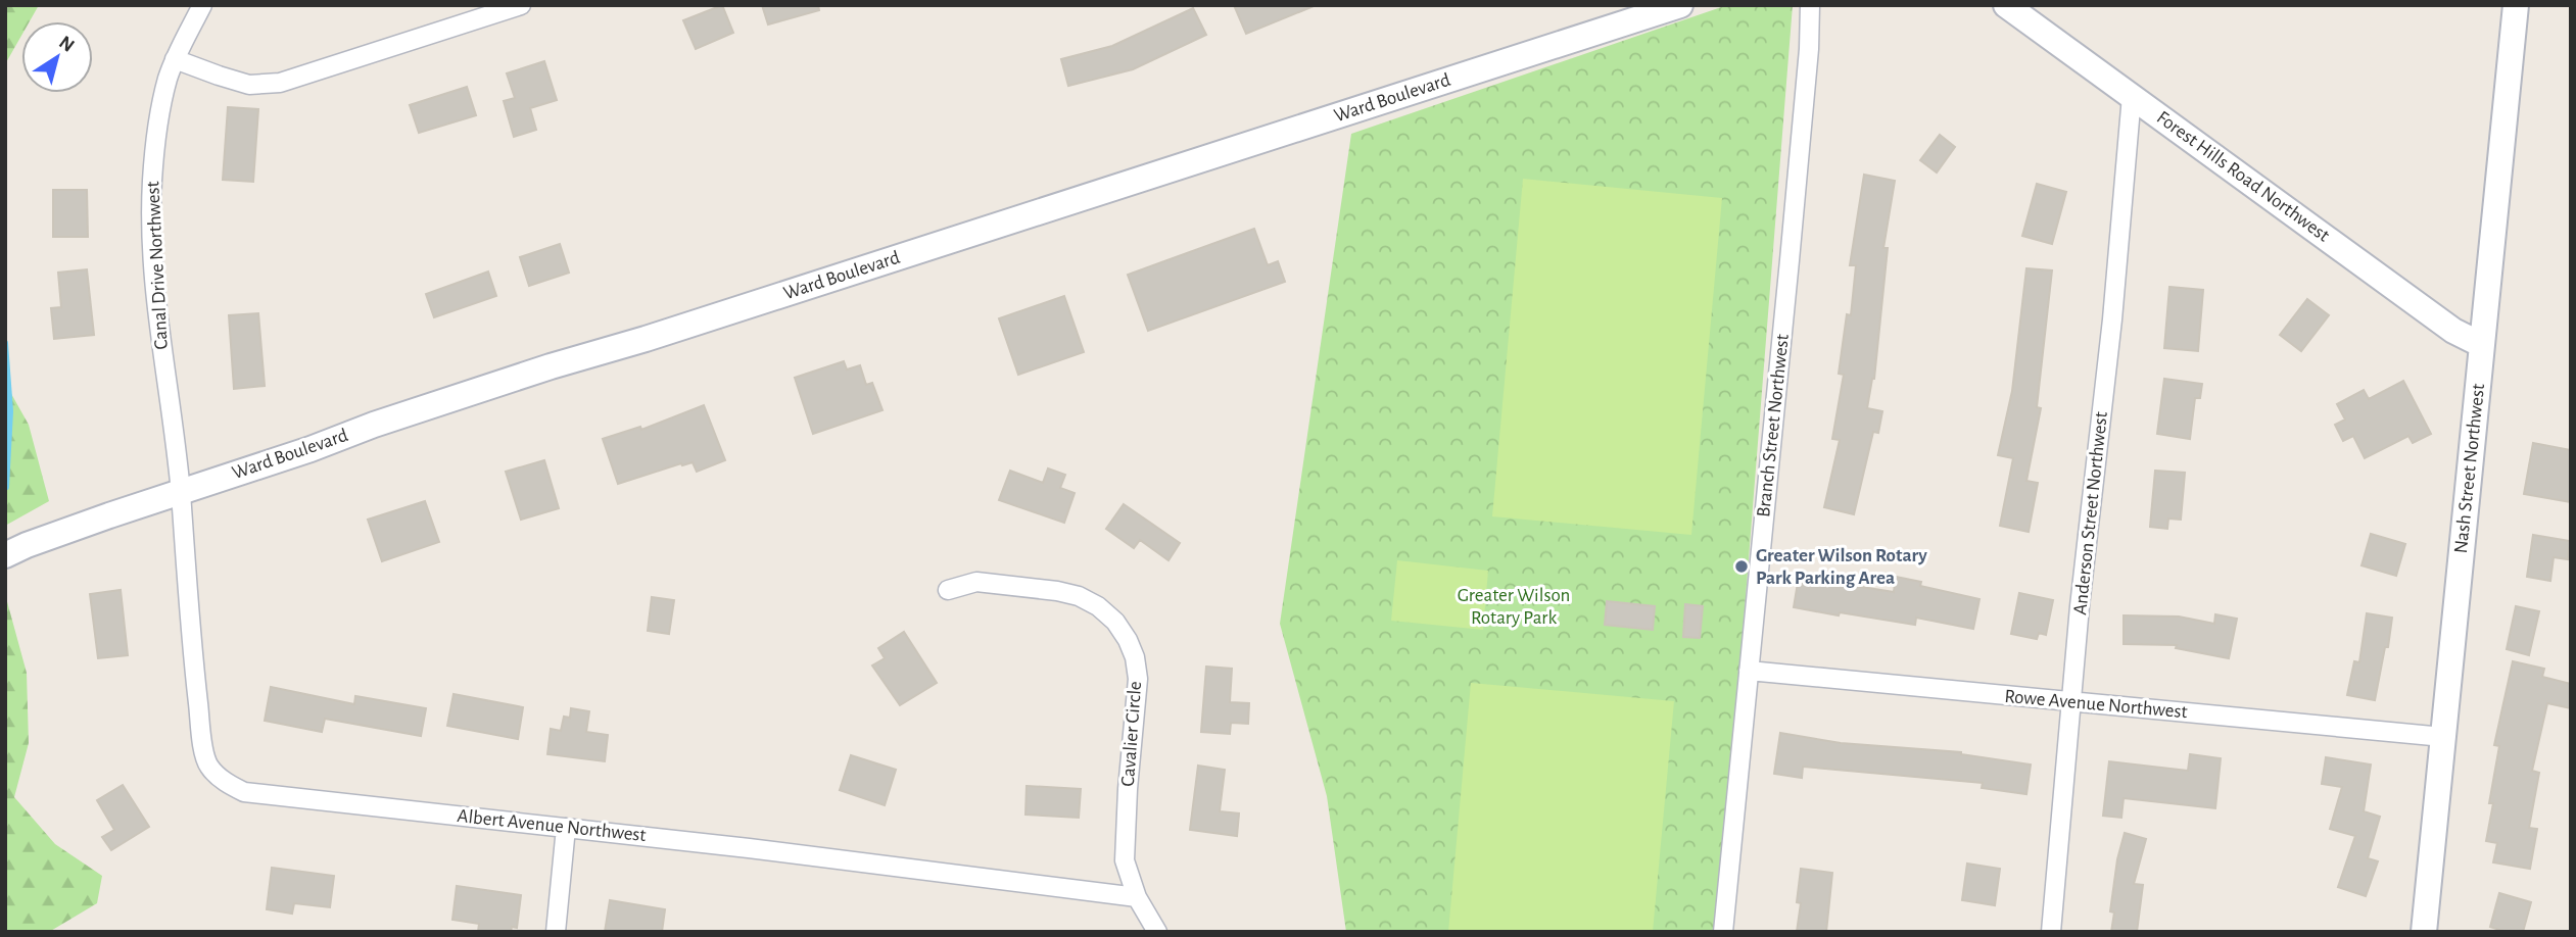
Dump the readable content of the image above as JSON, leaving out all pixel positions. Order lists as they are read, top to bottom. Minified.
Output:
{"streets":{"main road":["Ward Boulevard","Forest Hills Road Northwest","Nash Street Northwest"],"street":["Canal Drive Northwest","Branch Street Northwest","Anderson Street Northwest","Rowe Avenue Northwest","Cavalier Circle","Albert Avenue Northwest"]},"crossings":[["Ward Boulevard","Canal Drive Northwest"],["Ward Boulevard","Albert Avenue Northwest"],["Forest Hills Road Northwest","Nash Street Northwest"],["Forest Hills Road Northwest","Anderson Street Northwest"],["Canal Drive Northwest","Albert Avenue Northwest"],["Branch Street Northwest","Rowe Avenue Northwest"],["Nash Street Northwest","Rowe Avenue Northwest"],["Anderson Street Northwest","Rowe Avenue Northwest"],["Cavalier Circle","Albert Avenue Northwest"]],"parks":["Greater Wilson Rotary Park"],"places":["Greater Wilson Rotary Park Parking Area"],"north":"top right"}
